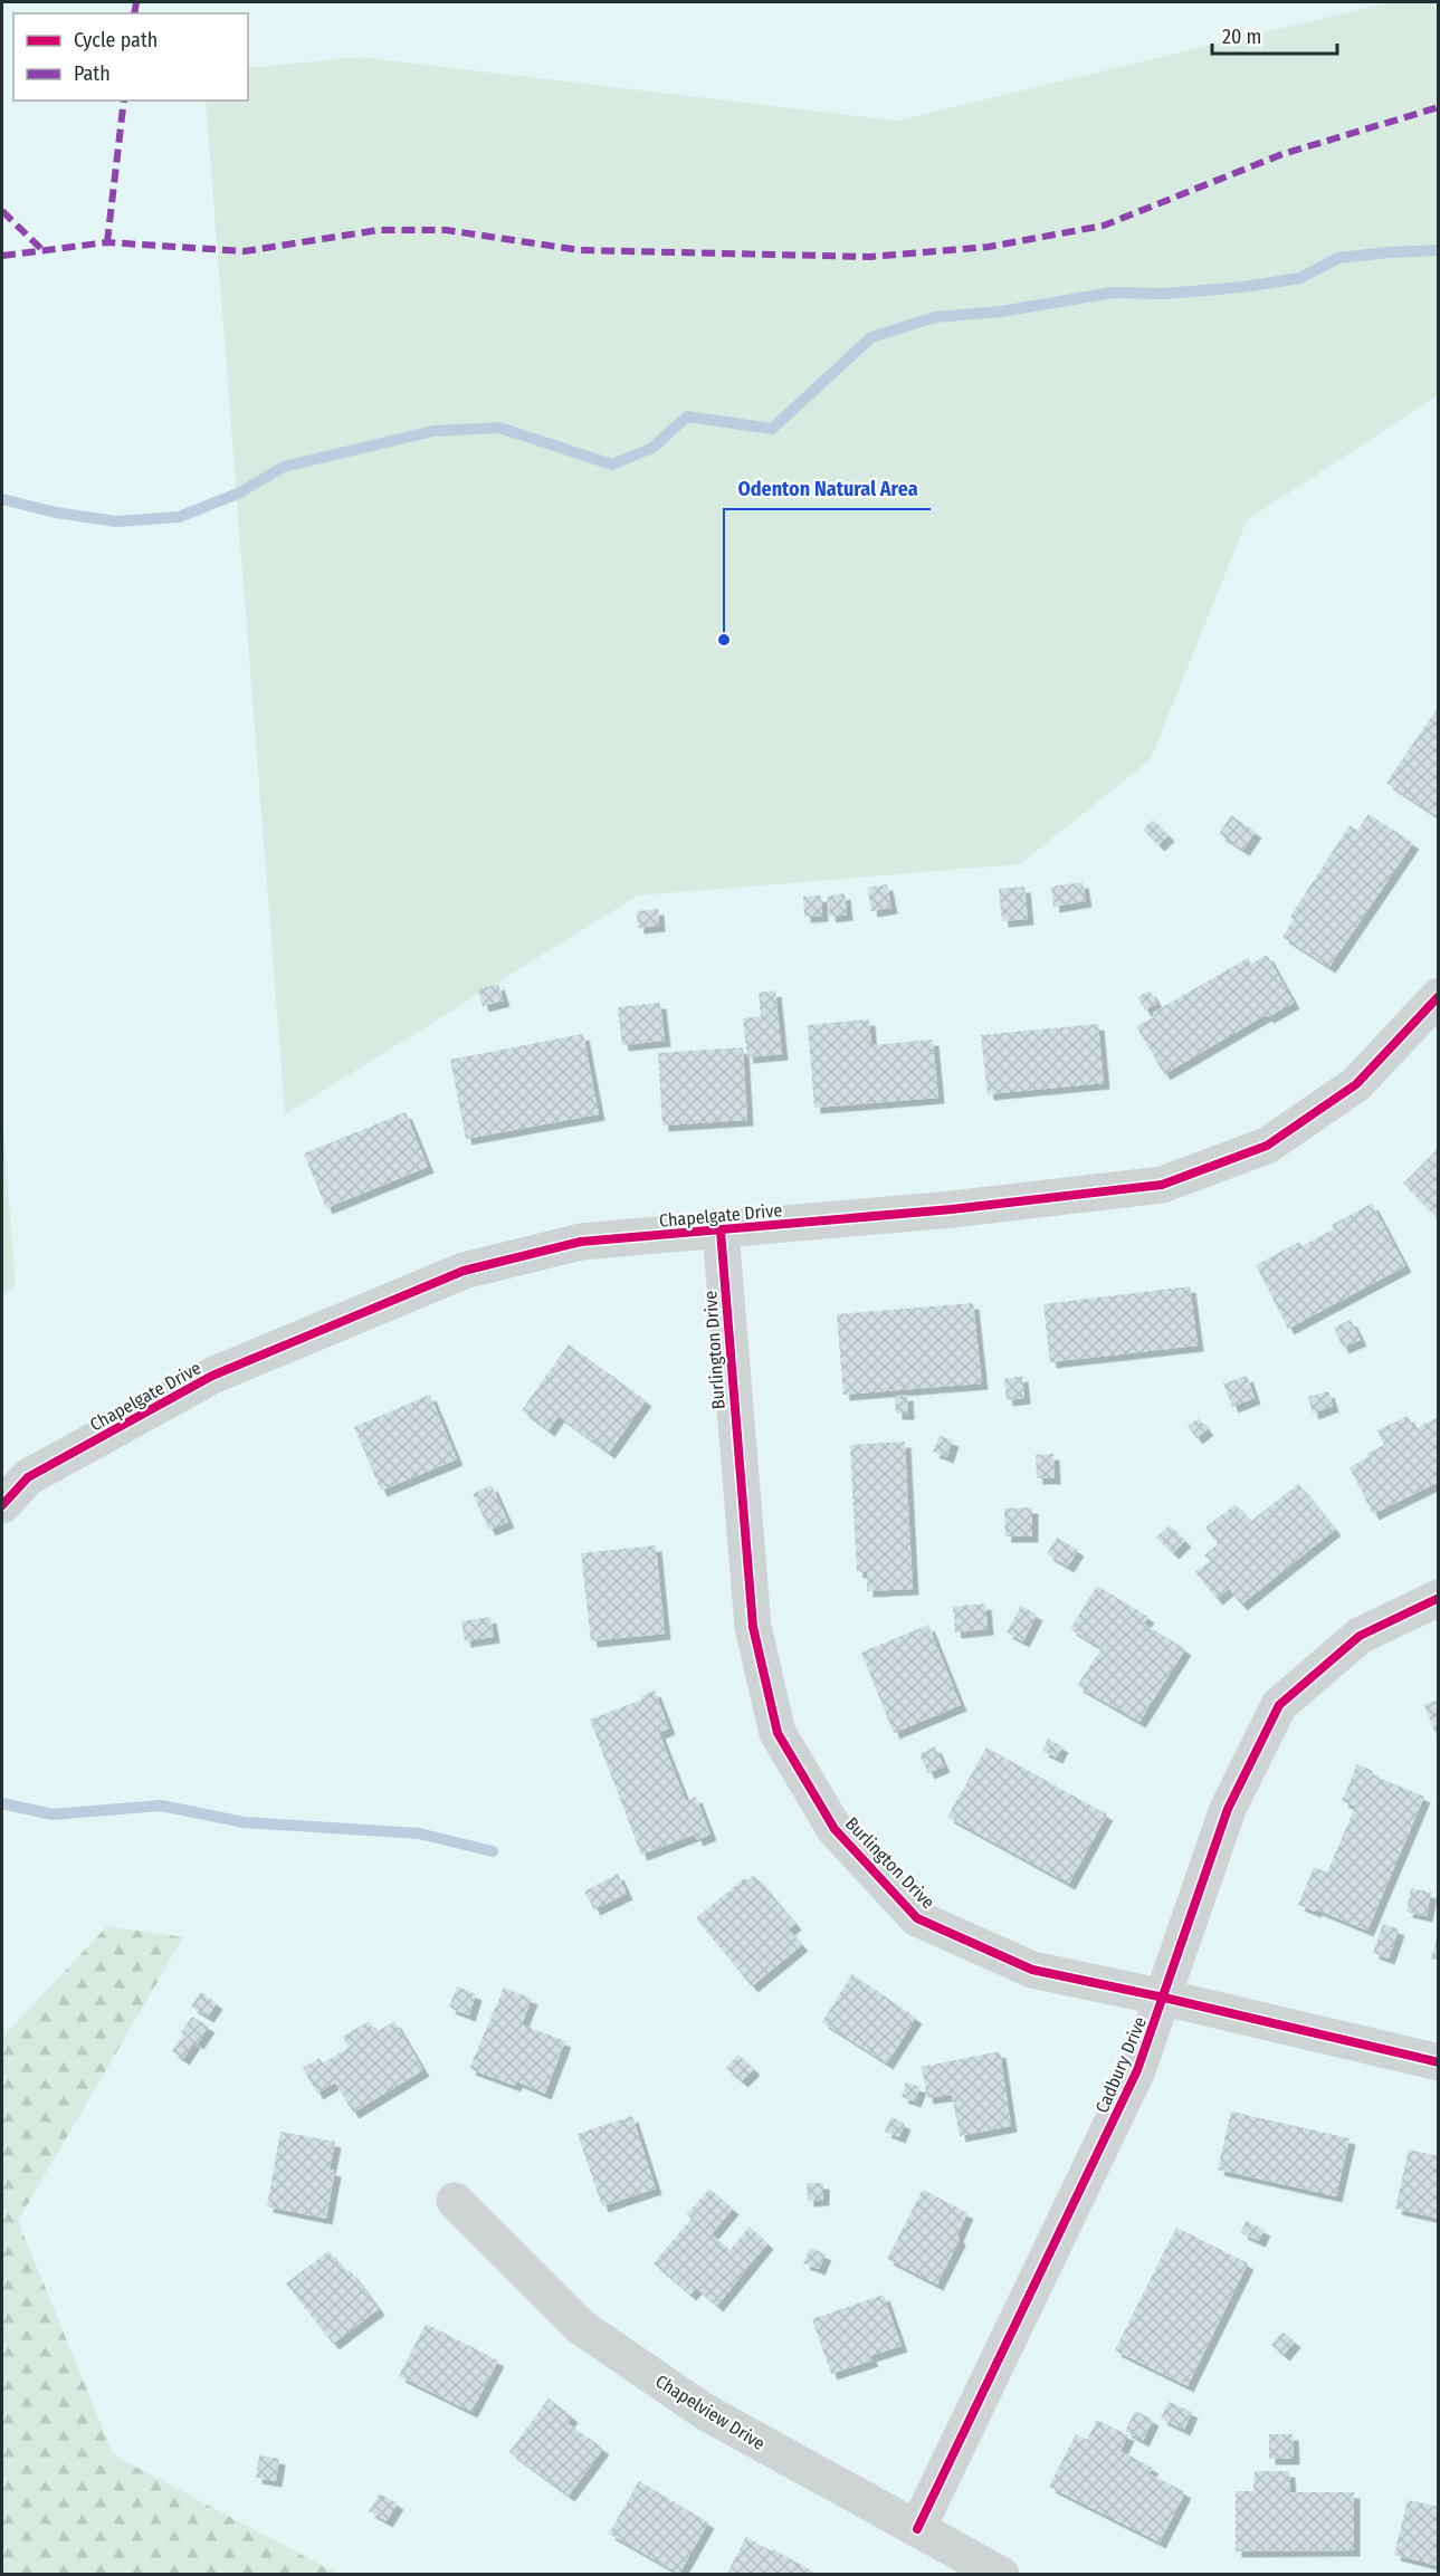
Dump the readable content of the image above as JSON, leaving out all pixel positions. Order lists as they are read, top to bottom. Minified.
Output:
{"streets":{"street":["Chapelgate Drive","Burlington Drive","Cadbury Drive","Chapelview Drive"]},"crossings":[["Chapelgate Drive","Burlington Drive"],["Burlington Drive","Cadbury Drive"],["Cadbury Drive","Chapelview Drive"]],"places":["Odenton Natural Area"],"legend":["Cycle path","Path"],"scale_bar":"20 m"}
